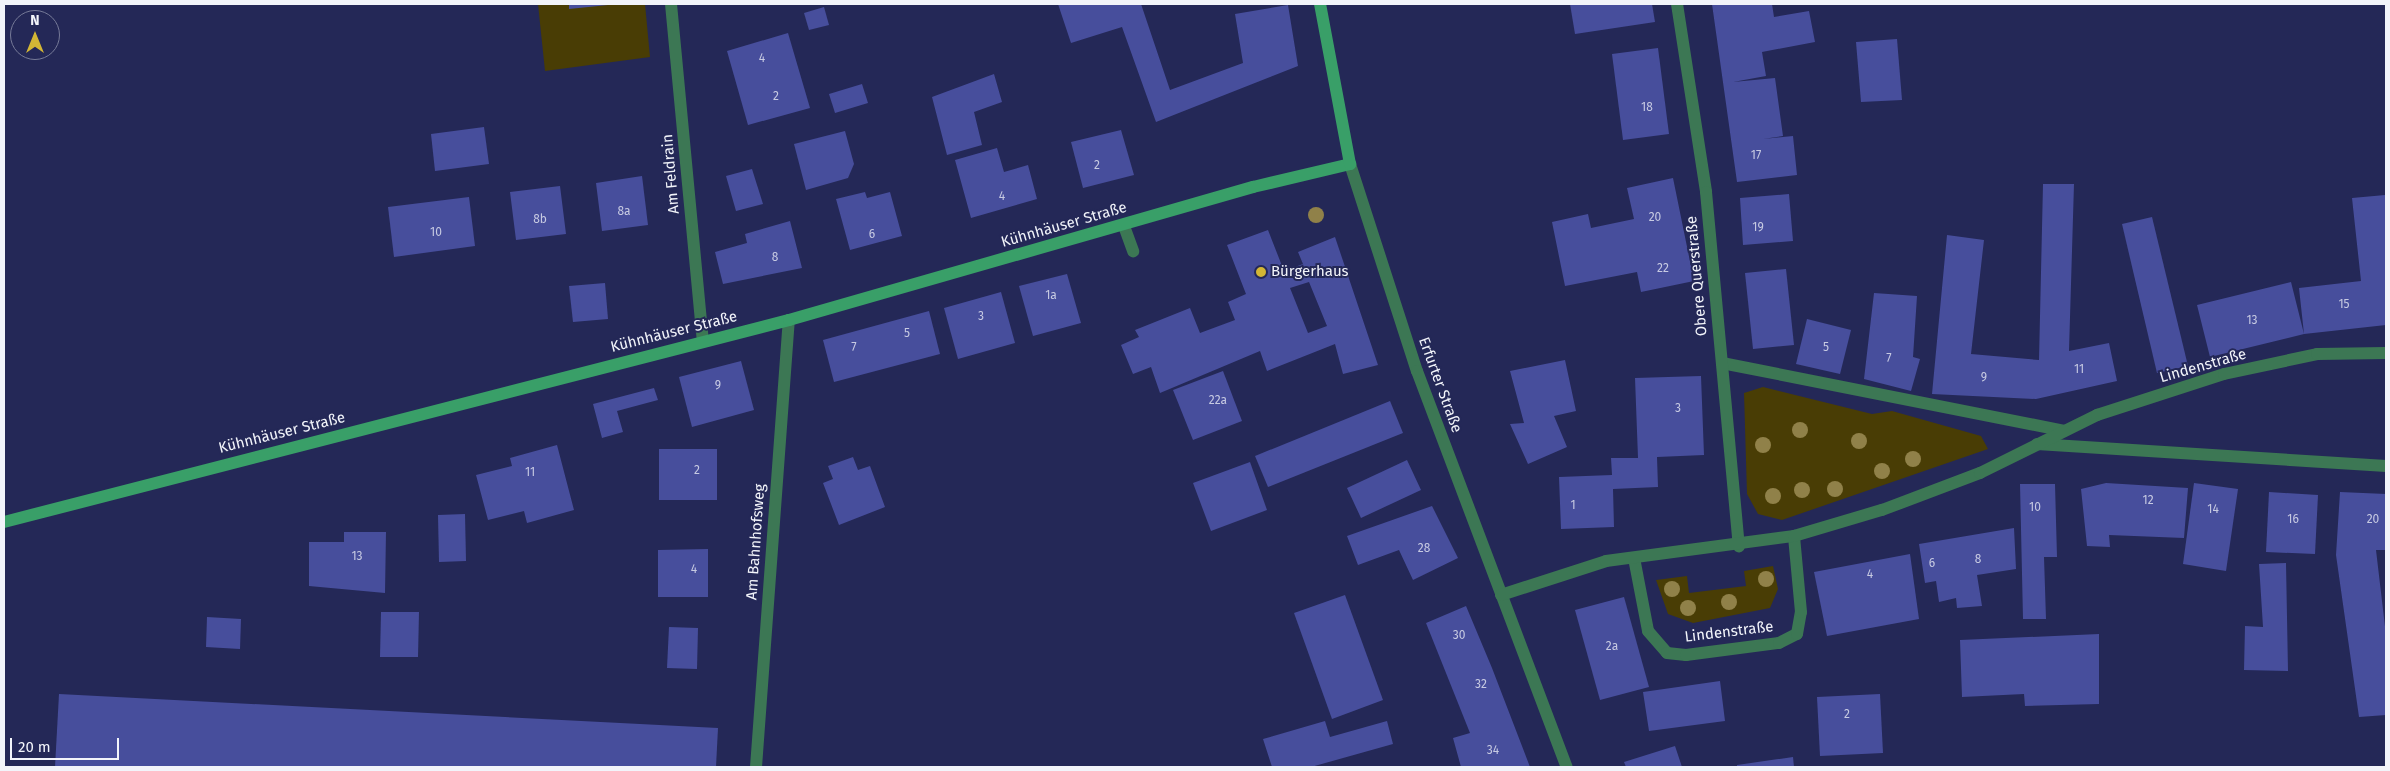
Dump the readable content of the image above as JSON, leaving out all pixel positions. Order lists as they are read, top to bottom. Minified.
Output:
{"streets":{"street":["Am Feldrain","Kühnhäuser Straße","Obere Querstraße","Lindenstraße","Erfurter Straße","Am Bahnhofsweg"]},"crossings":[["Am Feldrain","Kühnhäuser Straße"],["Kühnhäuser Straße","Erfurter Straße"],["Kühnhäuser Straße","Am Bahnhofsweg"],["Obere Querstraße","Lindenstraße"],["Lindenstraße","Erfurter Straße"]],"places":["Bürgerhaus"],"house_numbers":["4","2","18","17","2","4","8a","20","8b","19","10","6","8","22","1a","15","3","13","5","7","5","7","11","9","9","22a","3","2","11","12","1","10","14","16","20","28","13","8","6","4","4","30","2a","32","2","34"],"scale_bar":"20 m","north":"top"}
